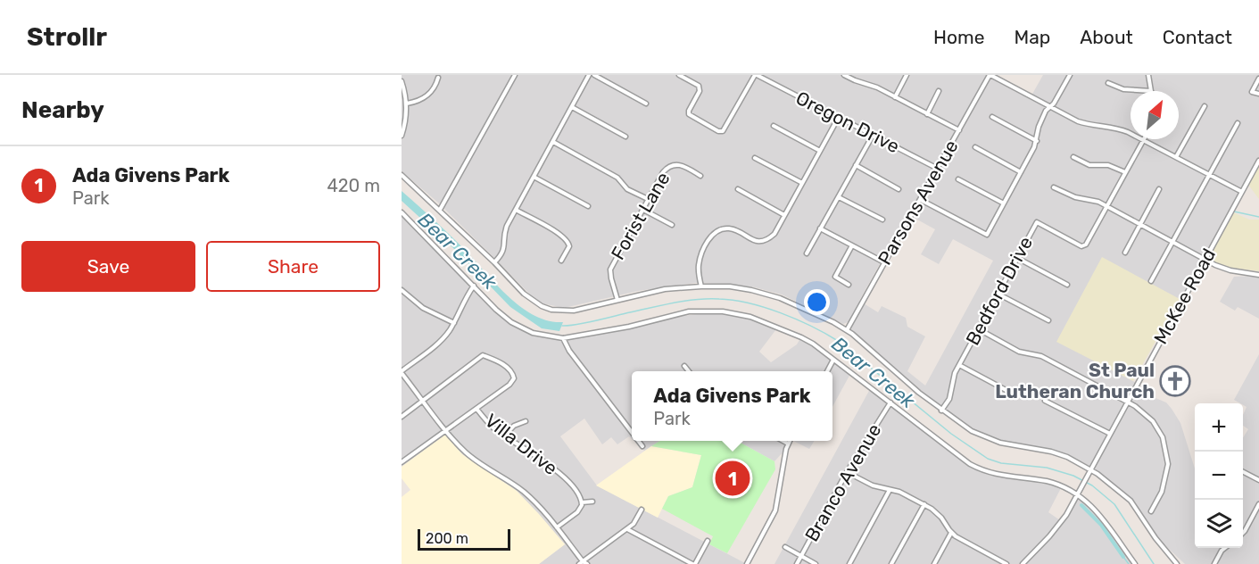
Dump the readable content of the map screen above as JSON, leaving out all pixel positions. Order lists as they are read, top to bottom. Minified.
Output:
{"streets":{"street":["Oregon Drive","Parsons Avenue","Forist Lane","Bedford Drive","McKee Road","Villa Drive","Branco Avenue"]},"crossings":[["Oregon Drive","Parsons Avenue"]],"water":["Bear Creek"],"places":{"church":["St Paul Lutheran Church"]},"scale_bar":"200 m","north":"top right","page":{"header":"Strollr","nav":["Home","Map","About","Contact"],"heading":"Nearby","list":[{"mark":"1","name":"Ada Givens Park","note":"Park","value":"420 m"}],"buttons":["Save","Share"],"popup":["Ada Givens Park","Park"],"map_buttons":["+","−"],"pins":"1","scale":"200 m"}}
